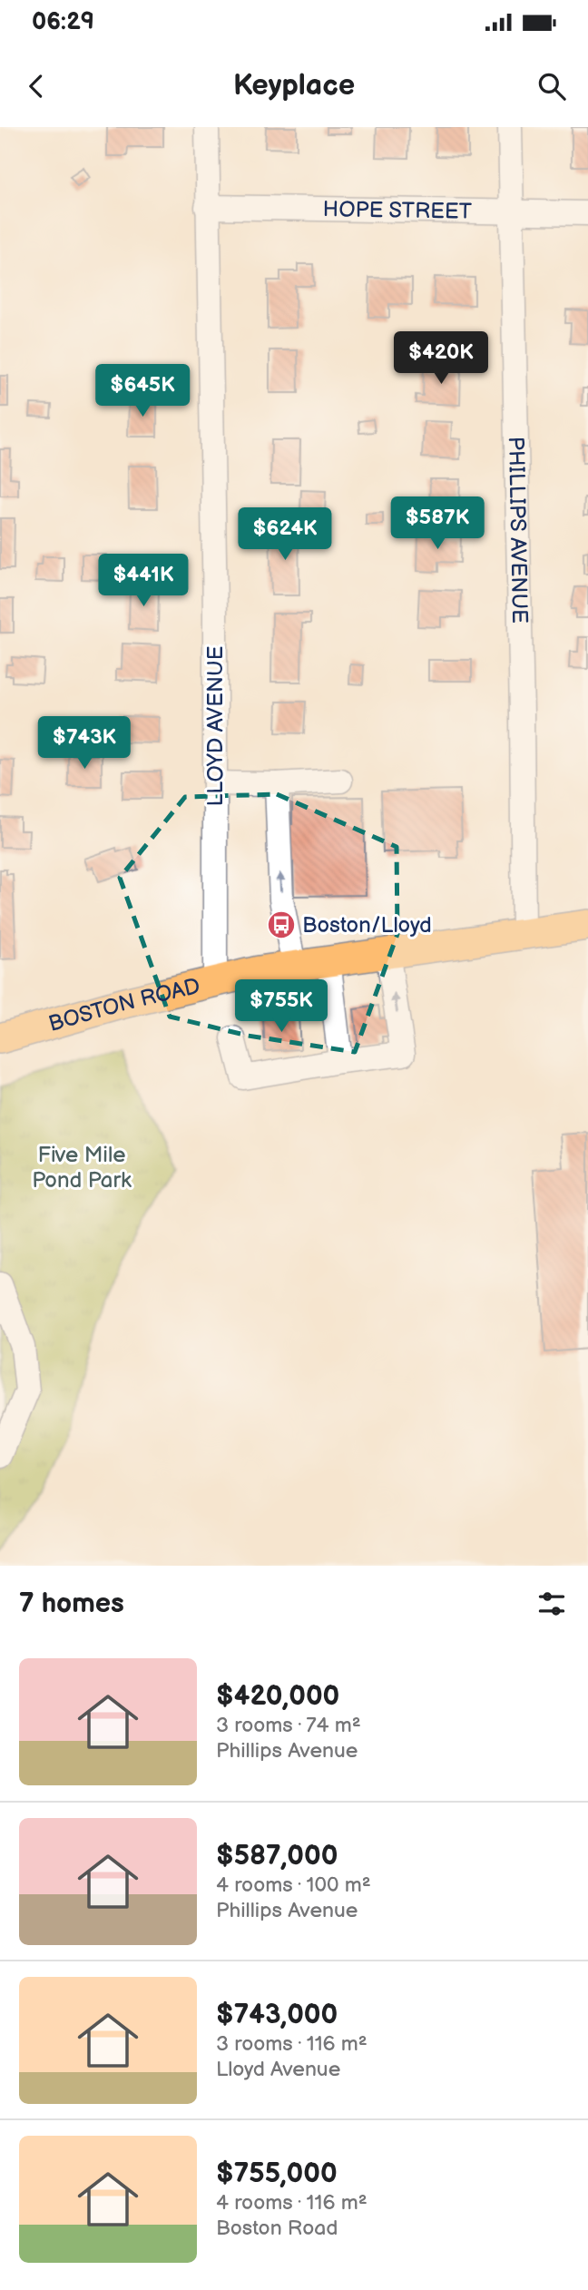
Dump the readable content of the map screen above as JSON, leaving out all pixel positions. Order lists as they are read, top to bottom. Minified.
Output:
{"streets":{"main road":["BOSTON ROAD"],"street":["HOPE STREET","PHILLIPS AVENUE","LLOYD AVENUE"]},"crossings":[["HOPE STREET","PHILLIPS AVENUE"],["HOPE STREET","LLOYD AVENUE"],["PHILLIPS AVENUE","BOSTON ROAD"],["LLOYD AVENUE","BOSTON ROAD"]],"parks":["Five Mile Pond Park"],"places":{"bus stop":["Boston/Lloyd"]},"page":{"status":"06:29","header":"Keyplace","price":["$420K","$645K","$587K","$624K","$441K","$743K","$755K"],"heading":"7 homes","list":[{"name":"$420,000","note":"3 rooms · 74 m² · Phillips Avenue"},{"name":"$587,000","note":"4 rooms · 100 m² · Phillips Avenue"},{"name":"$743,000","note":"3 rooms · 116 m² · Lloyd Avenue"},{"name":"$755,000","note":"4 rooms · 116 m² · Boston Road"}]}}
